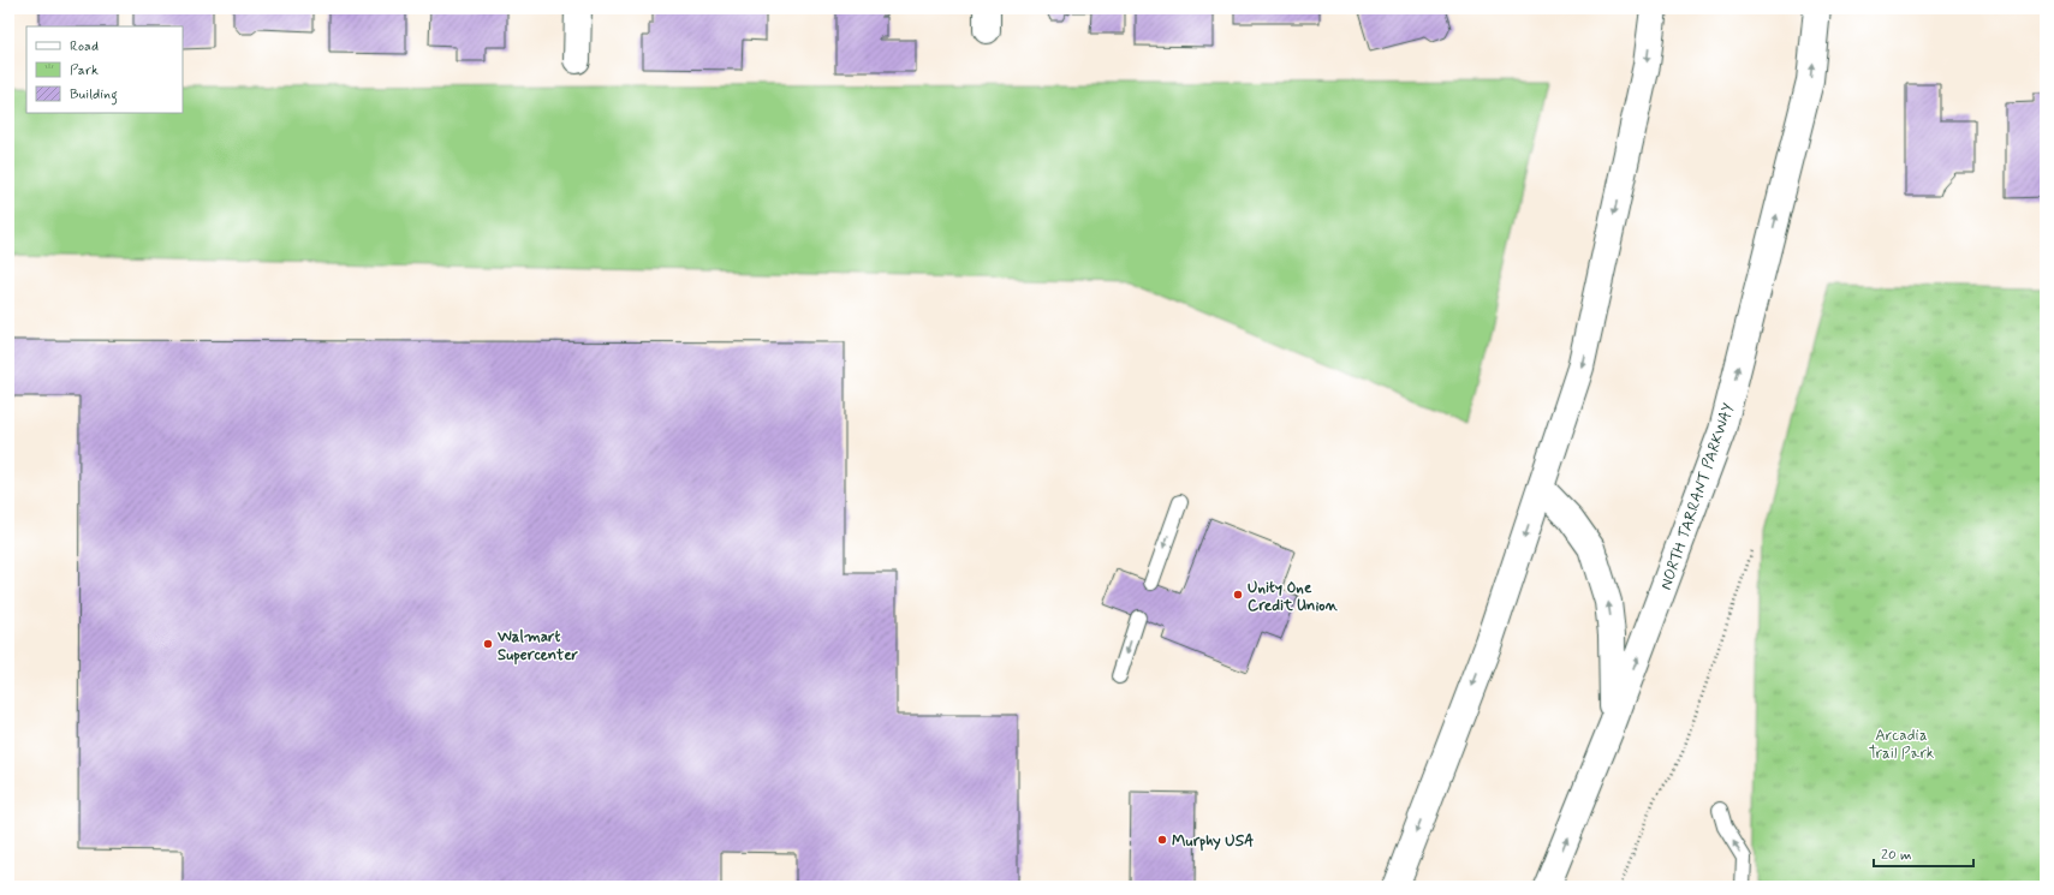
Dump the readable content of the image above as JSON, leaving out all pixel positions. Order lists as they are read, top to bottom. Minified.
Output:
{"streets":{"main road":["NORTH TARRANT PARKWAY"]},"parks":["Arcadia Trail Park"],"places":["Unity One Credit Union","Walmart Supercenter","Murphy USA"],"legend":["Road","Park","Building"],"scale_bar":"20 m"}
